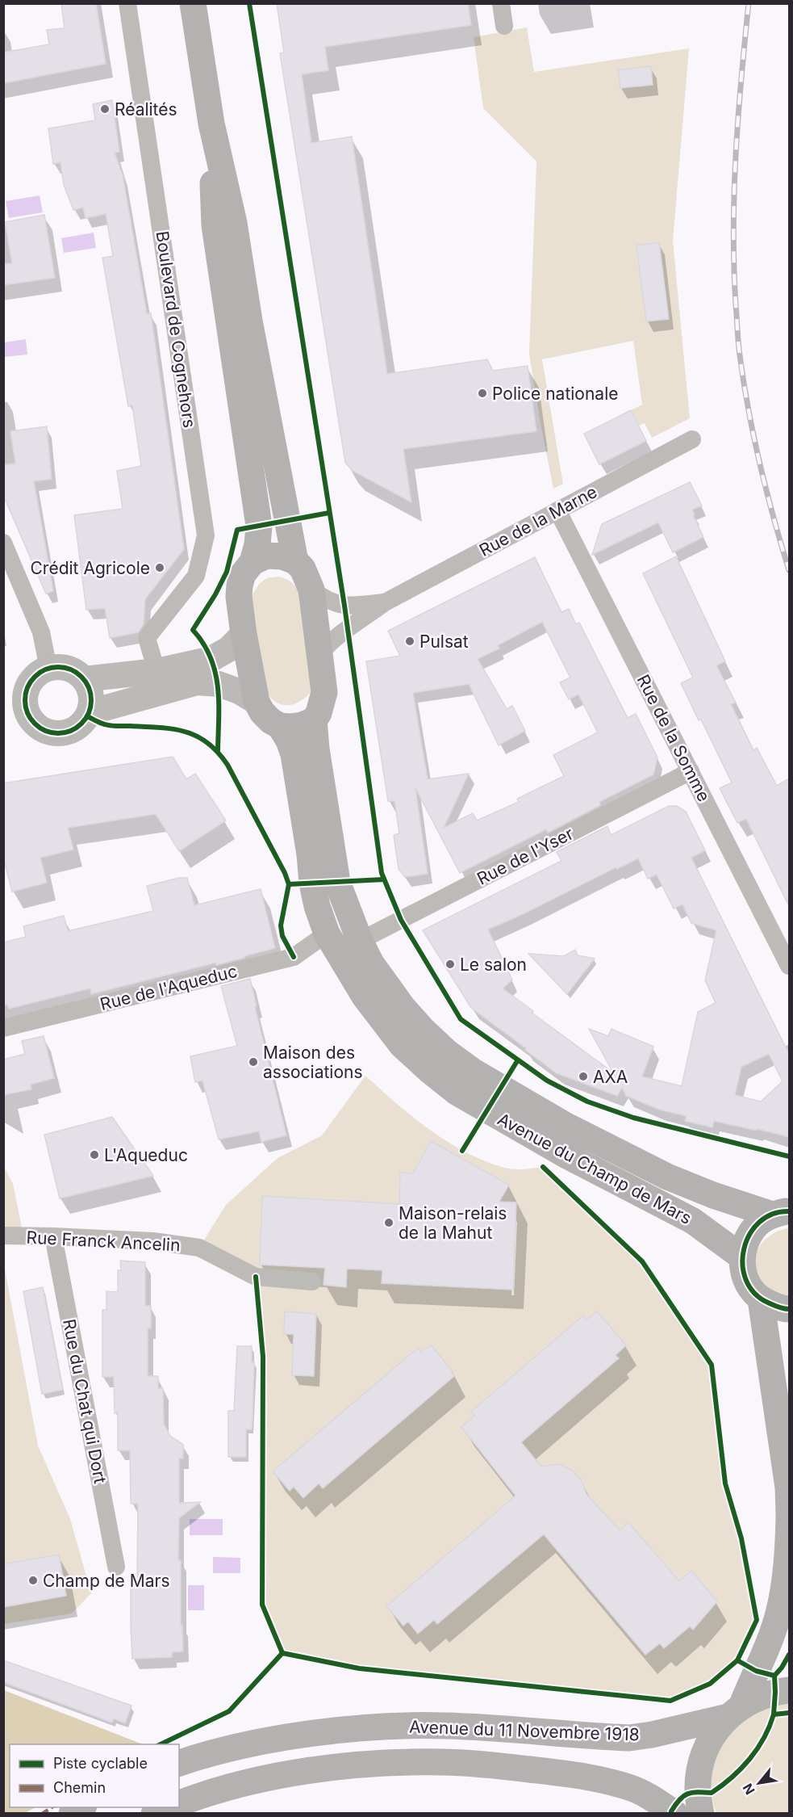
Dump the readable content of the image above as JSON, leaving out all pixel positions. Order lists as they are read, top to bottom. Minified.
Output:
{"streets":{"main road":["Avenue du Champ de Mars","Avenue du 11 Novembre 1918"],"street":["Boulevard de Cognehors","Rue de la Marne","Rue de la Somme","Rue de l'Yser","Rue de l'Aqueduc","Rue Franck Ancelin","Rue du Chat qui Dort"]},"crossings":[["Rue de la Marne","Rue de la Somme"],["Rue de la Somme","Rue de l'Yser"],["Rue de l'Yser","Avenue du Champ de Mars"],["Rue de l'Aqueduc","Avenue du Champ de Mars"],["Rue Franck Ancelin","Rue du Chat qui Dort"]],"places":["Réalités","Police nationale","Crédit Agricole","Pulsat","Le salon","Maison des associations","AXA","L'Aqueduc","Maison-relais de la Mahut","Champ de Mars"],"legend":["Piste cyclable","Chemin"],"north":"bottom left"}
